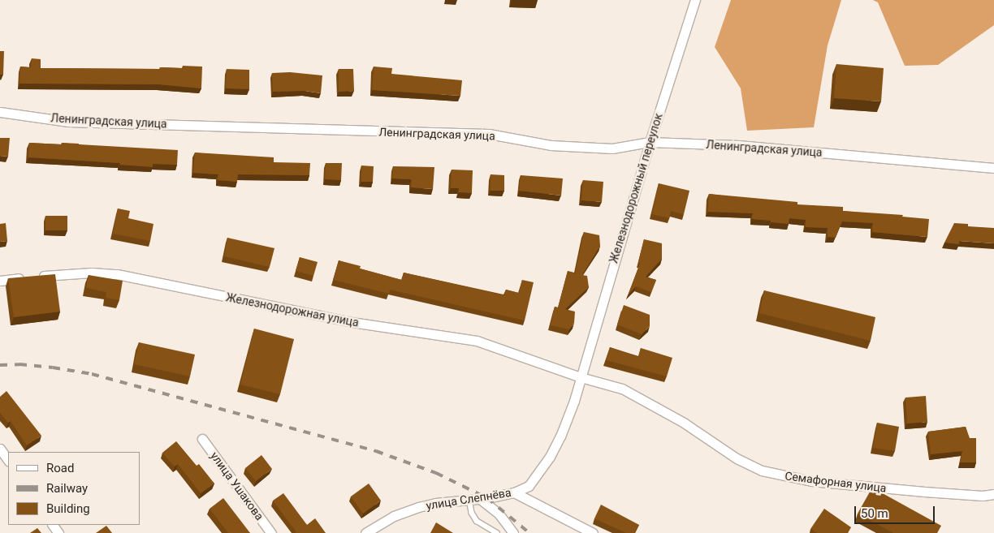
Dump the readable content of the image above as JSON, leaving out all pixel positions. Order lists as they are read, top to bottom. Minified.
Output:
{"streets":{"street":["Ленинградская улица","Железнодорожный переулок","Железнодорожная улица","Семафорная улица","улица Ушакова","улица Слепнёва"]},"crossings":[["Ленинградская улица","Железнодорожный переулок"],["Железнодорожный переулок","Железнодорожная улица"],["Железнодорожный переулок","Семафорная улица"],["Железнодорожный переулок","улица Слепнёва"],["Железнодорожная улица","Семафорная улица"],["Железнодорожная улица","улица Слепнёва"],["Семафорная улица","улица Слепнёва"]],"legend":["Road","Railway","Building"],"scale_bar":"50 m"}
